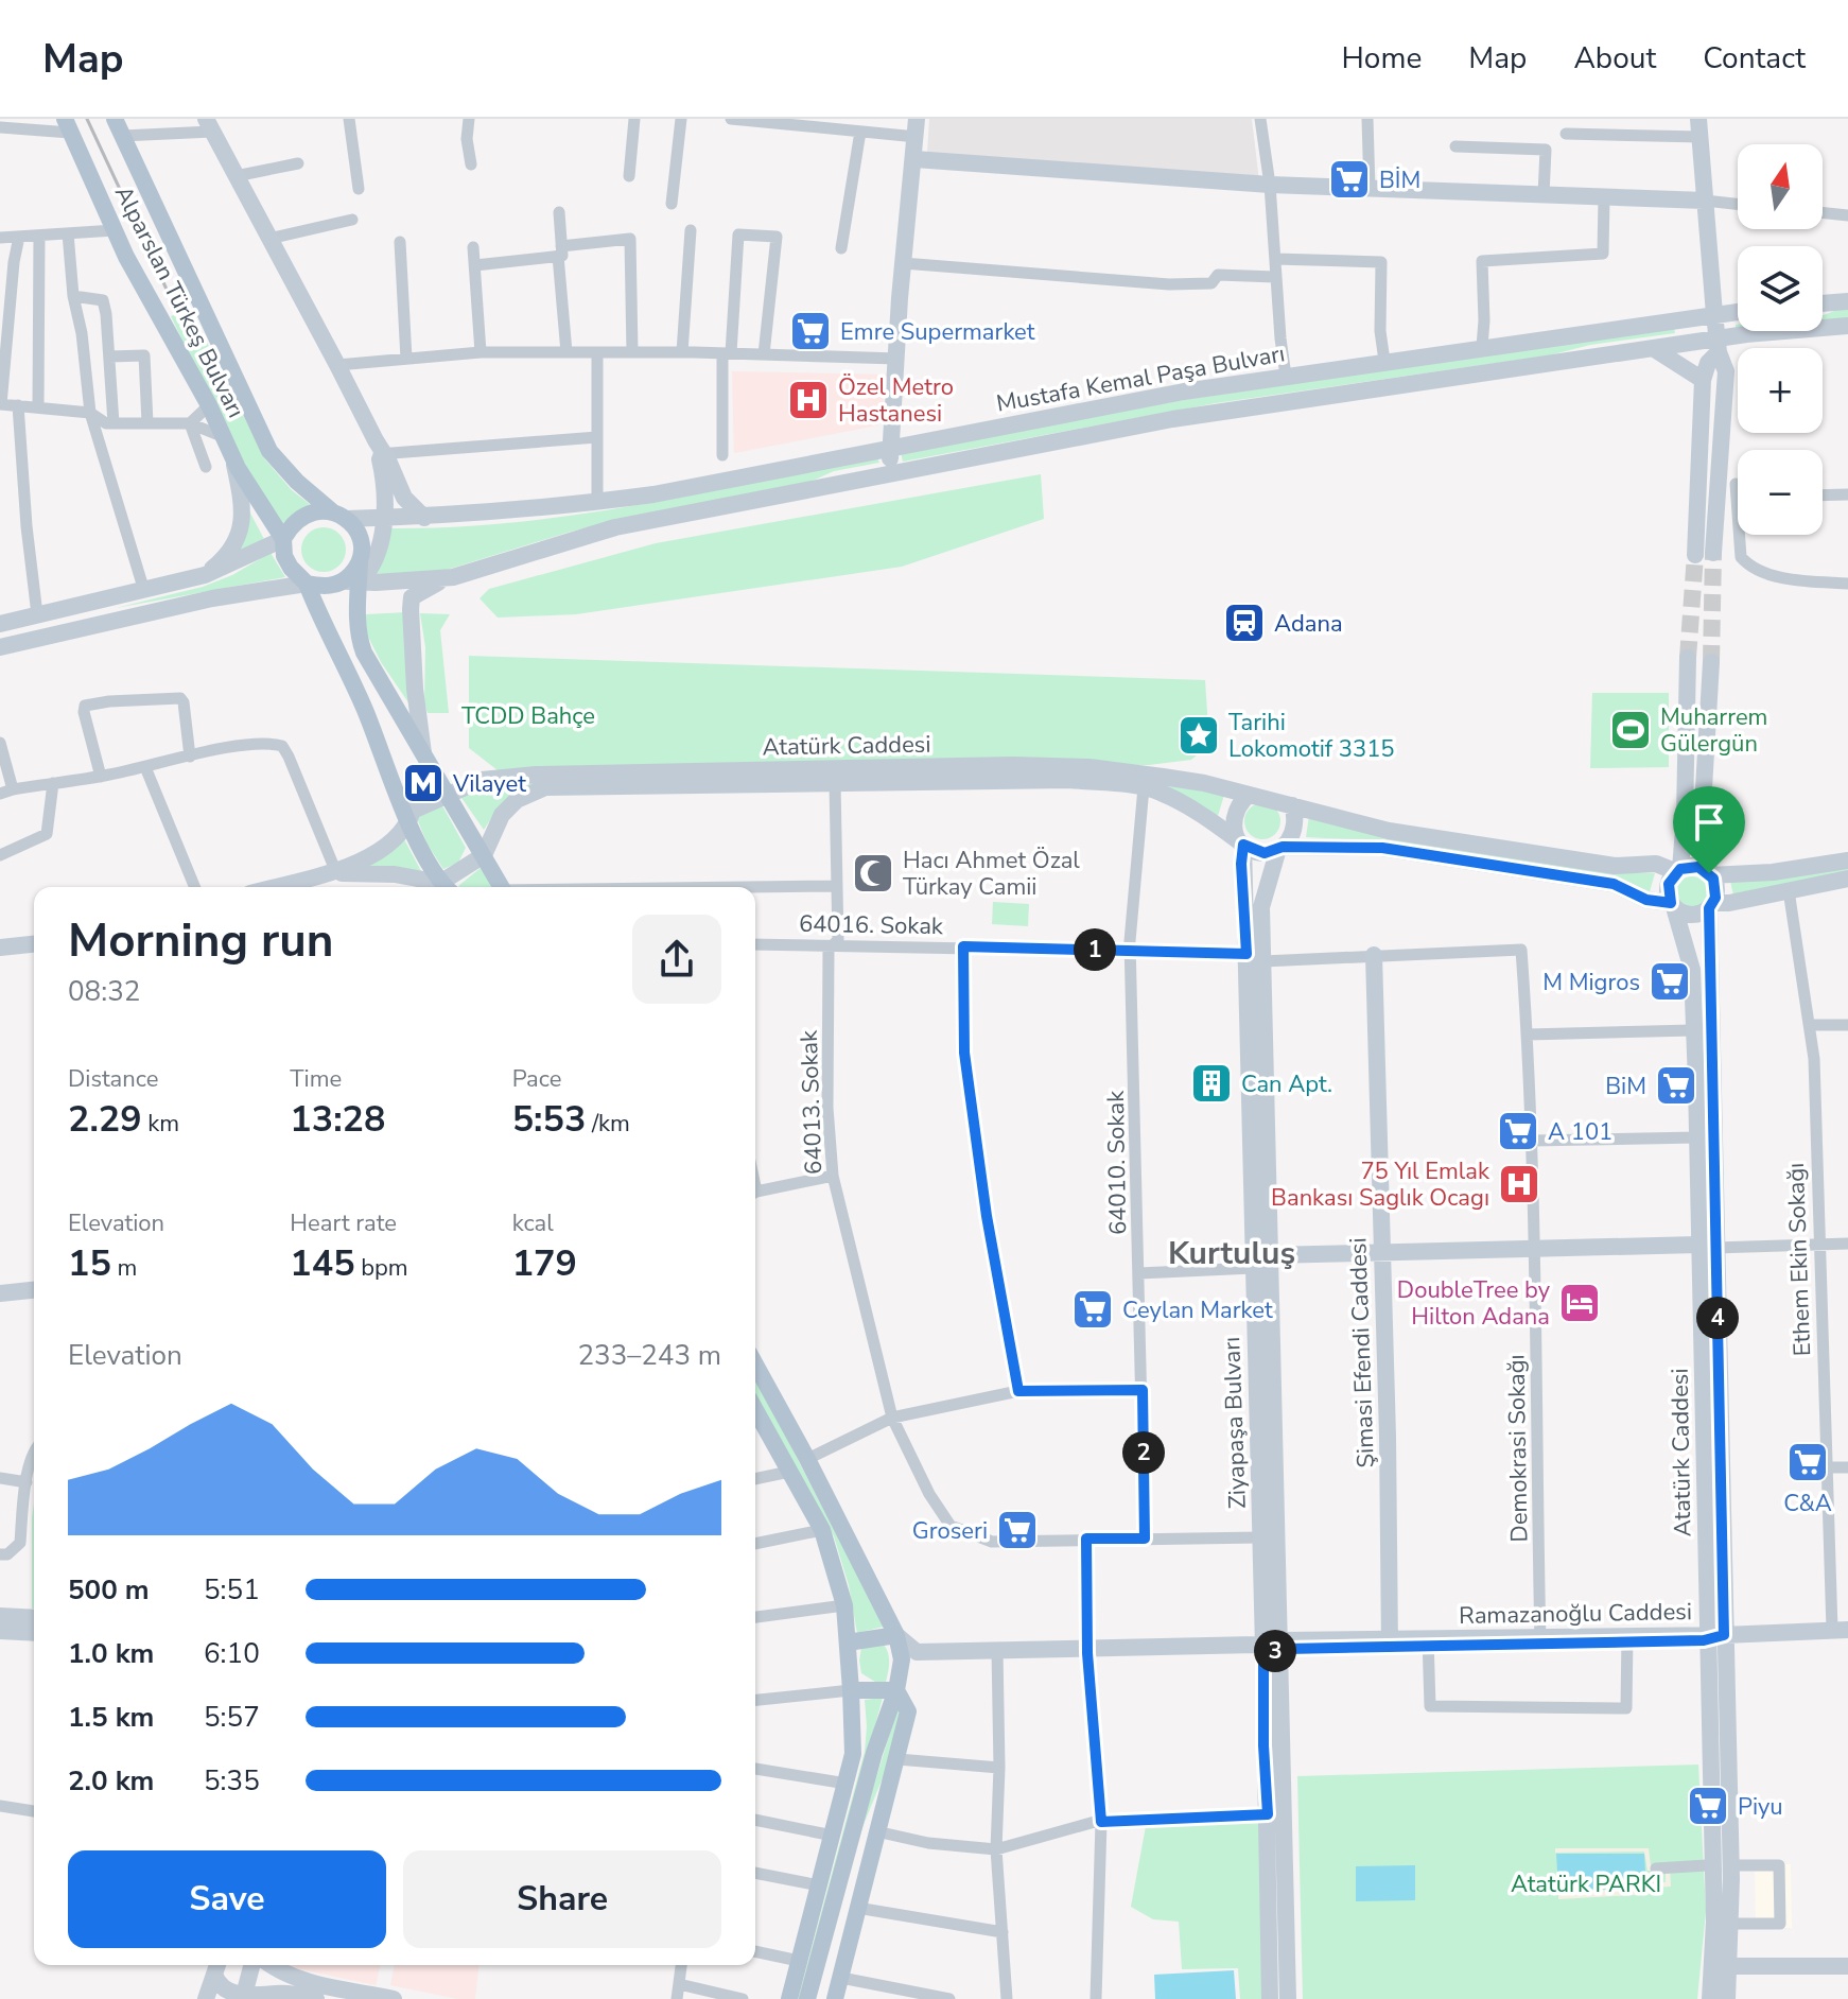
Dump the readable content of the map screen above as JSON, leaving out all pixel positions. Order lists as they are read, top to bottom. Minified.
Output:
{"streets":{"main road":["Alparslan Türkeş Bulvarı","Mustafa Kemal Paşa Bulvarı","Atatürk Caddesi","Şimasi Efendi Caddesi","Ziyapaşa Bulvarı","Ramazanoğlu Caddesi"],"street":["64016. Sokak","64013. Sokak","64010. Sokak","Ethem Ekin Sokağı","Demokrasi Sokağı"]},"crossings":[["Alparslan Türkeş Bulvarı","Mustafa Kemal Paşa Bulvarı"],["Atatürk Caddesi","64013. Sokak"],["Atatürk Caddesi","64010. Sokak"],["Atatürk Caddesi","Ziyapaşa Bulvarı"],["Atatürk Caddesi","Ramazanoğlu Caddesi"],["64016. Sokak","64013. Sokak"],["64016. Sokak","64010. Sokak"],["64016. Sokak","Ziyapaşa Bulvarı"],["64016. Sokak","Demokrasi Sokağı"],["64013. Sokak","64010. Sokak"],["64013. Sokak","Ziyapaşa Bulvarı"],["Ethem Ekin Sokağı","Ramazanoğlu Caddesi"],["Şimasi Efendi Caddesi","Demokrasi Sokağı"],["Şimasi Efendi Caddesi","Ramazanoğlu Caddesi"],["Ziyapaşa Bulvarı","Demokrasi Sokağı"],["Ziyapaşa Bulvarı","Ramazanoğlu Caddesi"],["Demokrasi Sokağı","Ramazanoğlu Caddesi"]],"districts":["Kurtuluş"],"parks":["TCDD Bahçe","Atatürk PARKI"],"places":{"supermarket":["BİM","Emre Supermarket","M Migros","BiM","A 101","Ceylan Market","C&A","Groseri","Piyu"],"hospital":["Özel Metro Hastanesi","75 Yıl Emlak Bankası Saglık Ocagı"],"station":["Adana"],"sports":["Muharrem Gülergün"],"place":["Tarihi Lokomotif 3315"],"metro station":["Vilayet"],"mosque":["Hacı Ahmet Özal Türkay Camii"],"building":["Can Apt."],"hotel":["DoubleTree by Hilton Adana"]},"north":"top","page":{"header":"Map","nav":["Home","Map","About","Contact"],"map_buttons":["+","−"],"heading":["Morning run","08:32"],"pins":["1","4","2","3"],"stats":[["Distance","2.29 km"],["Time","13:28"],["Pace","5:53 /km"],["Elevation","15 m"],["Heart rate","145 bpm"],["kcal","179"]],"chart":["Elevation","233–243 m"],"list":[{"name":"500 m","note":"5:51"},{"name":"1.0 km","note":"6:10"},{"name":"1.5 km","note":"5:57"},{"name":"2.0 km","note":"5:35"}],"buttons":["Save","Share"]}}
